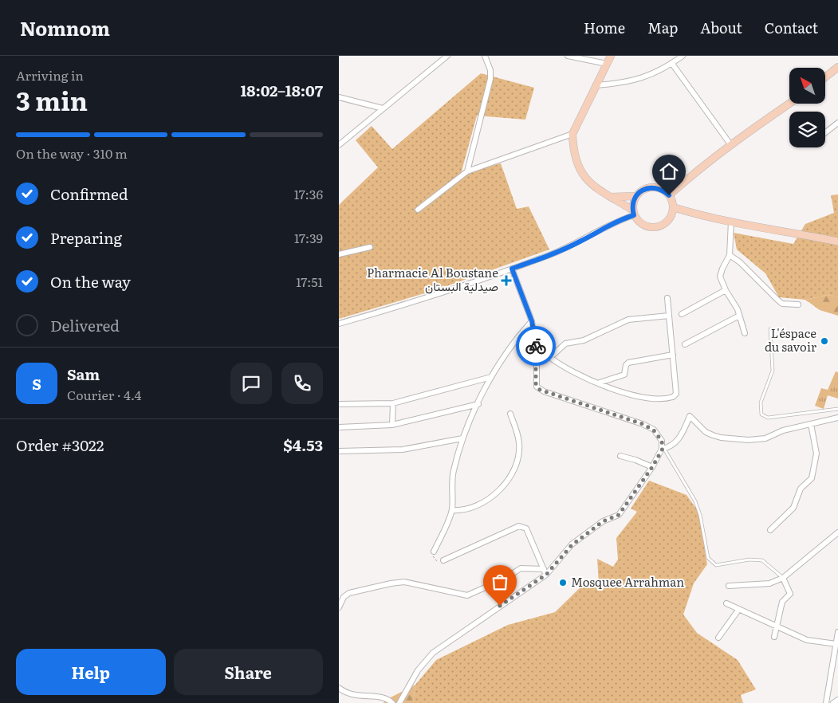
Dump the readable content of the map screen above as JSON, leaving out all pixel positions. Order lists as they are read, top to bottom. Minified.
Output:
{"places":{"health":["Pharmacie Al Boustane صيدلية البستان"],"other":["L'éspace du savoir","Mosquee Arrahman"]},"north":"top left","page":{"header":"Nomnom","nav":["Home","Map","About","Contact"],"heading":["3 min","Arriving in","18:02–18:07"],"panel":["Sam","Courier · 4.4","Order #3022","$4.53"],"bar":"On the way · 310 m","list":[["Confirmed","17:36"],["Preparing","17:39"],["On the way","17:51"],"Delivered"],"round":"S","buttons":["Help","Share"]}}
